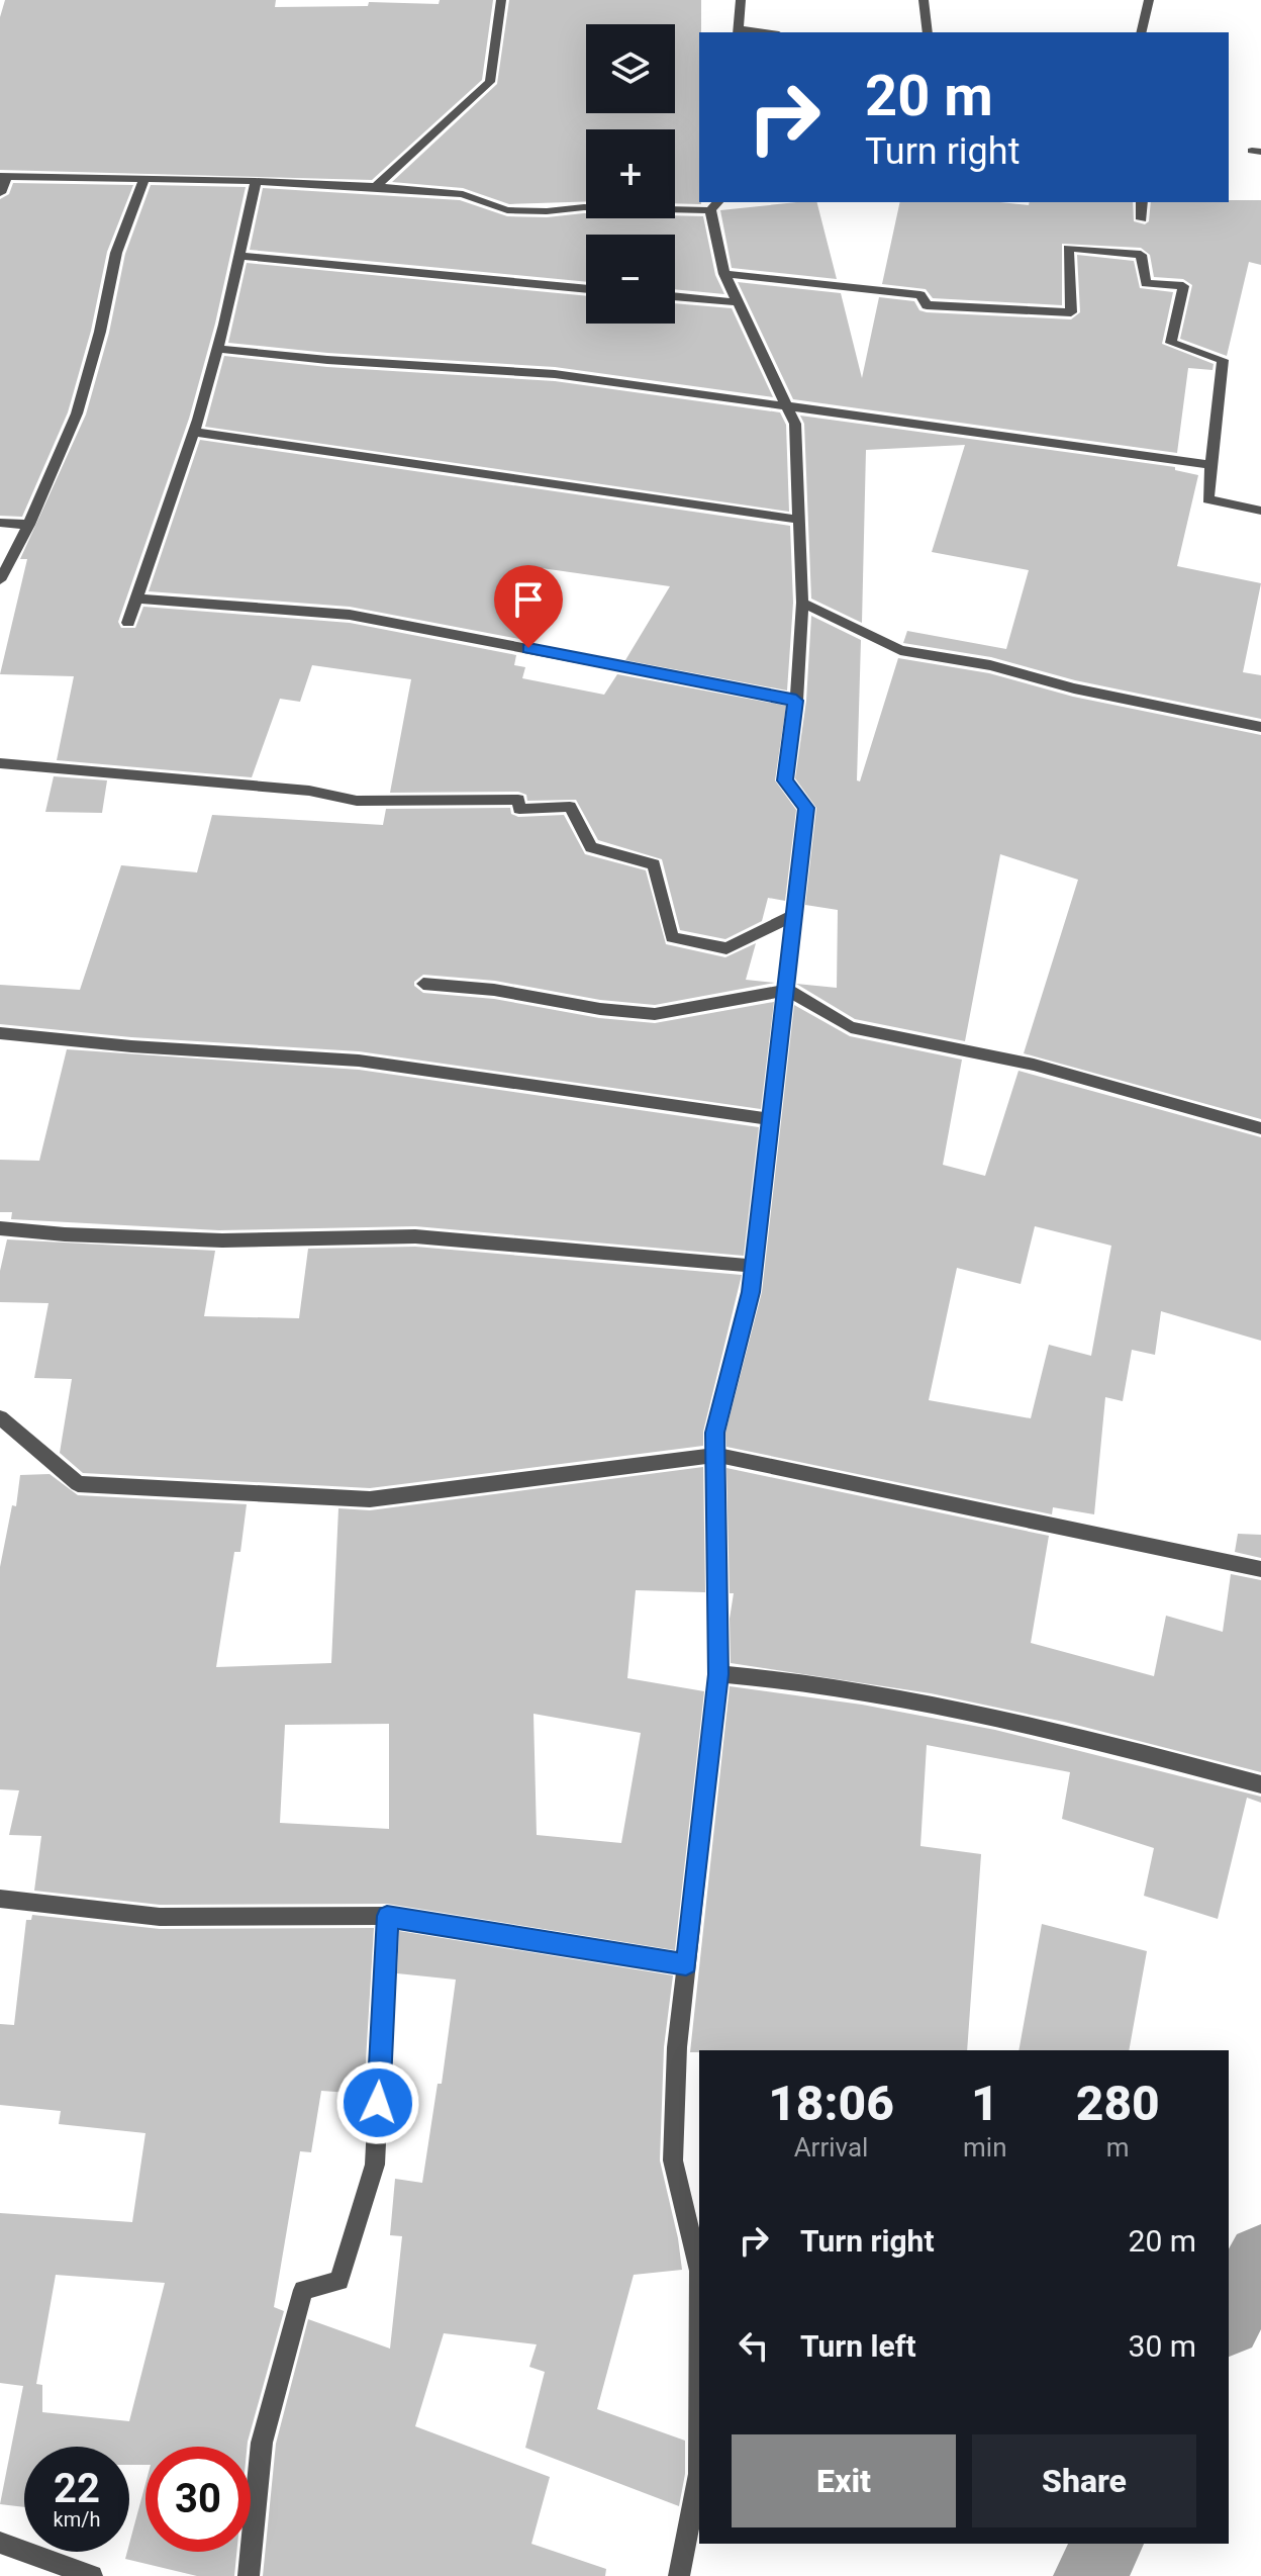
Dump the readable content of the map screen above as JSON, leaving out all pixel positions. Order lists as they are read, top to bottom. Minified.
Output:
{"page":{"map_buttons":["+","−"],"turn":["20 m","Turn right"],"eta":["18:06","Arrival","1","min","280","m"],"list":[{"name":"Turn right","value":"20 m"},{"name":"Turn left","value":"30 m"}],"buttons":["Exit","Share"],"speed":"22 km/h","limit":"30"}}
